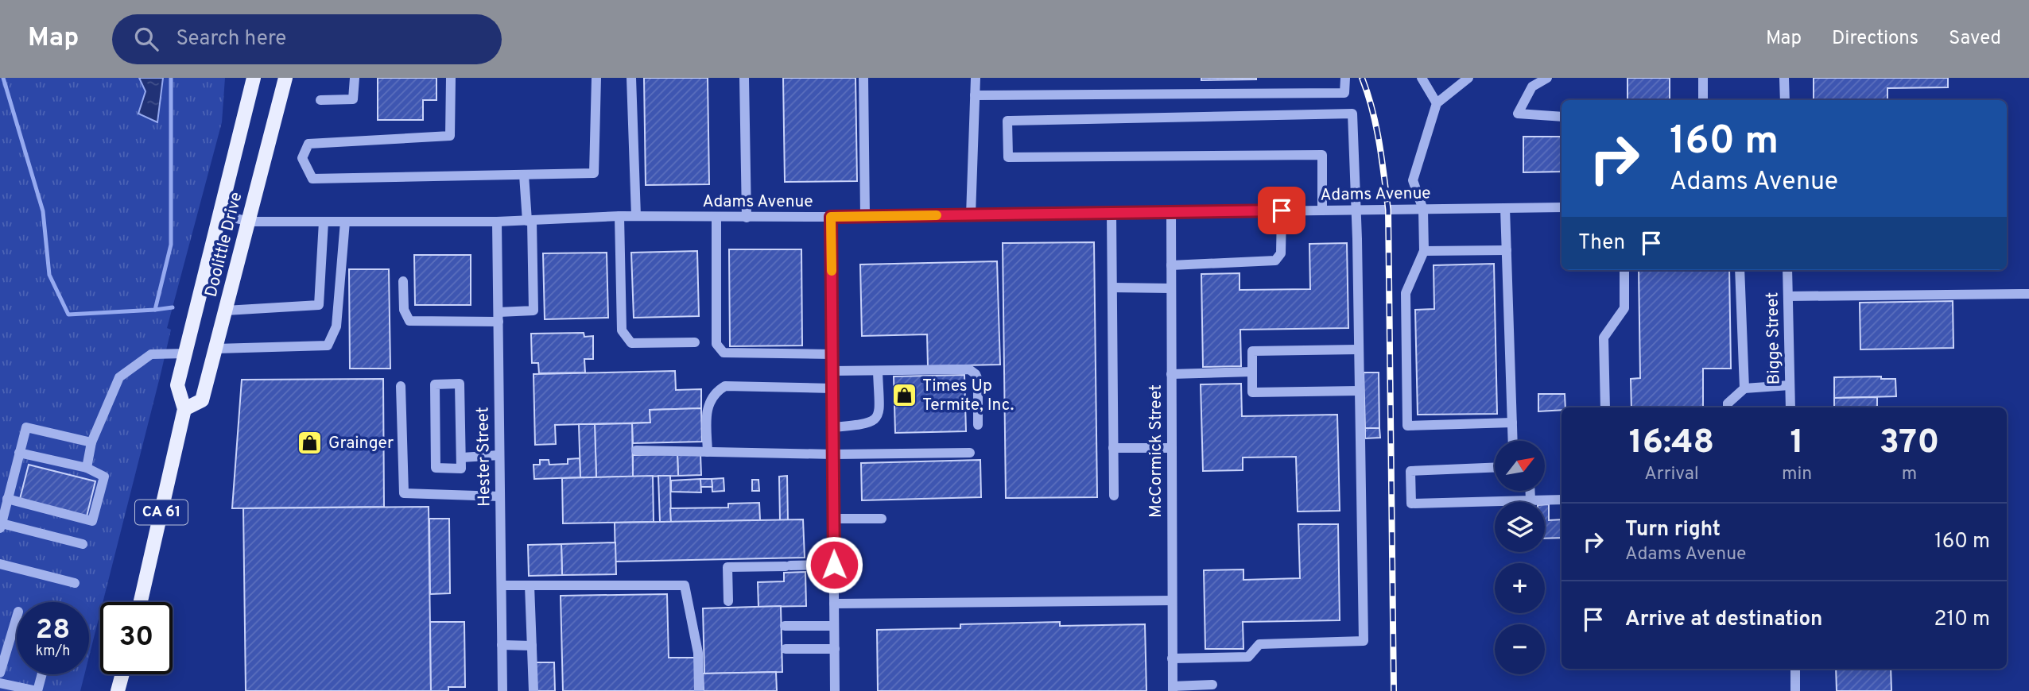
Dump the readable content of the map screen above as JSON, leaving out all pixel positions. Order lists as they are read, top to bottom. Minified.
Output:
{"streets":{"main road":["Doolittle Drive","CA 61"],"street":["Adams Avenue","Bigge Street","McCormick Street","Hester Street"]},"crossings":[["Adams Avenue","Doolittle Drive"],["Adams Avenue","McCormick Street"],["Adams Avenue","Hester Street"]],"places":{"shop":["Times Up Termite, Inc.","Grainger"]},"north":"top right","page":{"header":"Map","search":"Search here","nav":["Map","Directions","Saved"],"turn":["160 m","Adams Avenue"],"then":"Then","eta":["16:48","Arrival","1","min","370","m"],"map_buttons":["+","−"],"list":[{"name":"Turn right","note":"Adams Avenue","value":"160 m"},{"name":"Arrive at destination","value":"210 m"}],"speed":"28 km/h","limit":"30"}}
